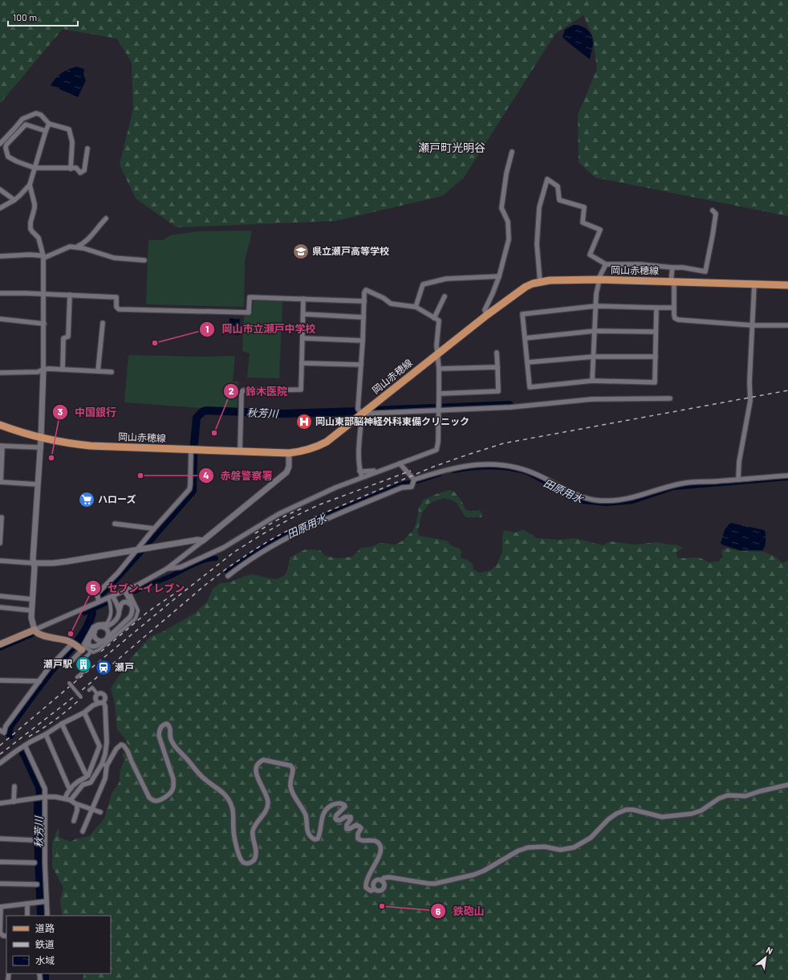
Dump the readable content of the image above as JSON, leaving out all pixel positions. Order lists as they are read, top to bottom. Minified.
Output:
{"streets":{"main road":["岡山赤穂線"]},"districts":["瀬戸町光明谷"],"water":["秋芳川","田原用水"],"places":{"school or university":["県立瀬戸高等学校"],"other":["岡山市立瀬戸中学校","鈴木医院","中国銀行","赤磐警察署","セブン-イレブン","鉄砲山"],"hospital":["岡山東部脳神経外科東備クリニック"],"supermarket":["ハローズ"],"building":["瀬戸駅"],"station":["瀬戸"]},"legend":["道路","鉄道","水域"],"scale_bar":"100 m","north":"top right"}
